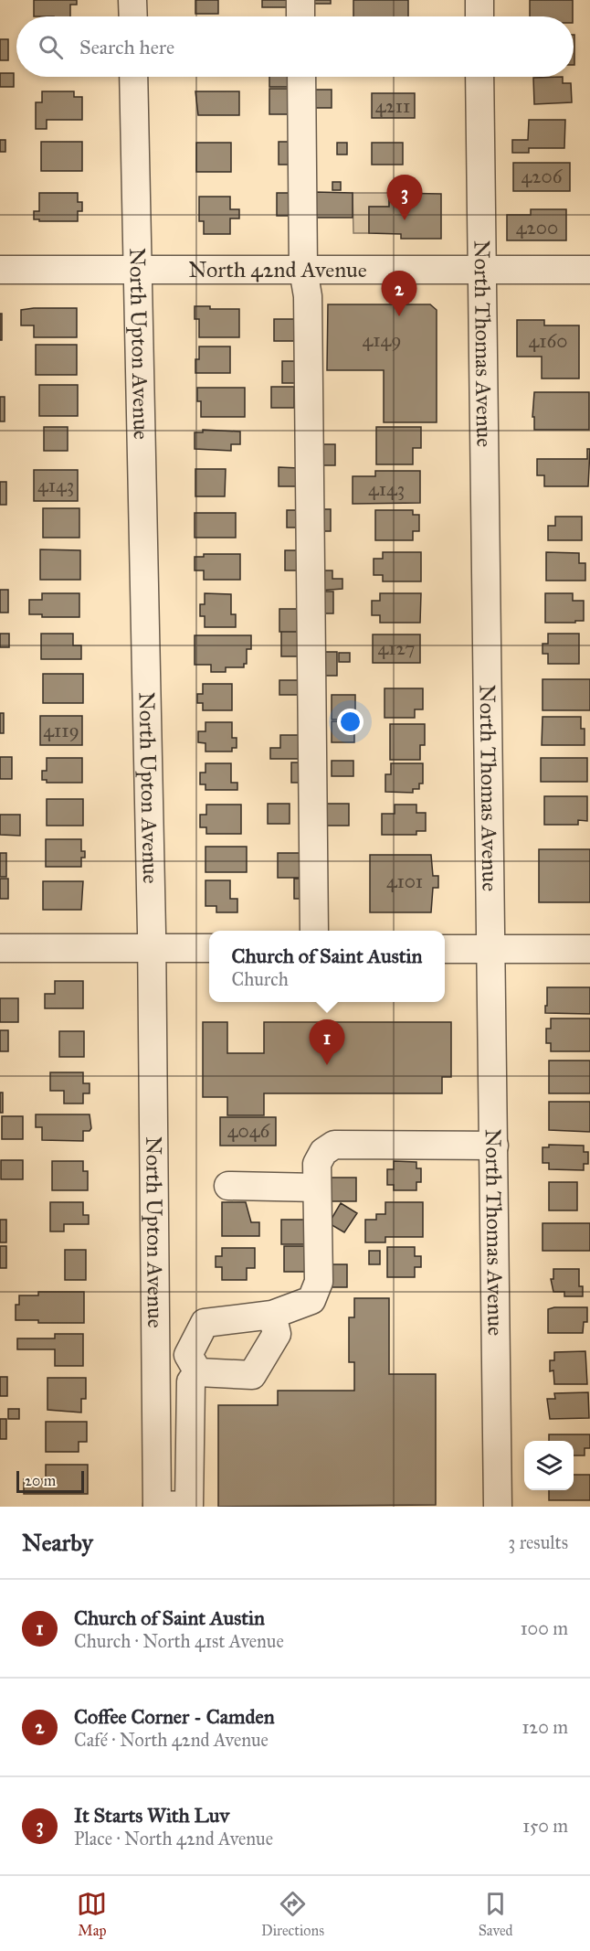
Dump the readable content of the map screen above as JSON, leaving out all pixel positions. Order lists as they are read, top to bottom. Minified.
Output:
{"streets":{"street":["North 42nd Avenue","North Upton Avenue","North Thomas Avenue"]},"crossings":[["North 42nd Avenue","North Upton Avenue"],["North 42nd Avenue","North Thomas Avenue"]],"house_numbers":["4211","4206","4200","4149","4160","4143","4143","4127","4119","4101","4046"],"scale_bar":"20 m","page":{"search":"Search here","pins":["3","2","1"],"popup":["Church of Saint Austin","Church"],"scale":"20 m","heading":["Nearby","3 results"],"list":[{"mark":"1","name":"Church of Saint Austin","note":"Church · North 41st Avenue","value":"100 m"},{"mark":"2","name":"Coffee Corner - Camden","note":"Café · North 42nd Avenue","value":"120 m"},{"mark":"3","name":"It Starts With Luv","note":"Place · North 42nd Avenue","value":"150 m"}],"nav":["Map","Directions","Saved"]}}
